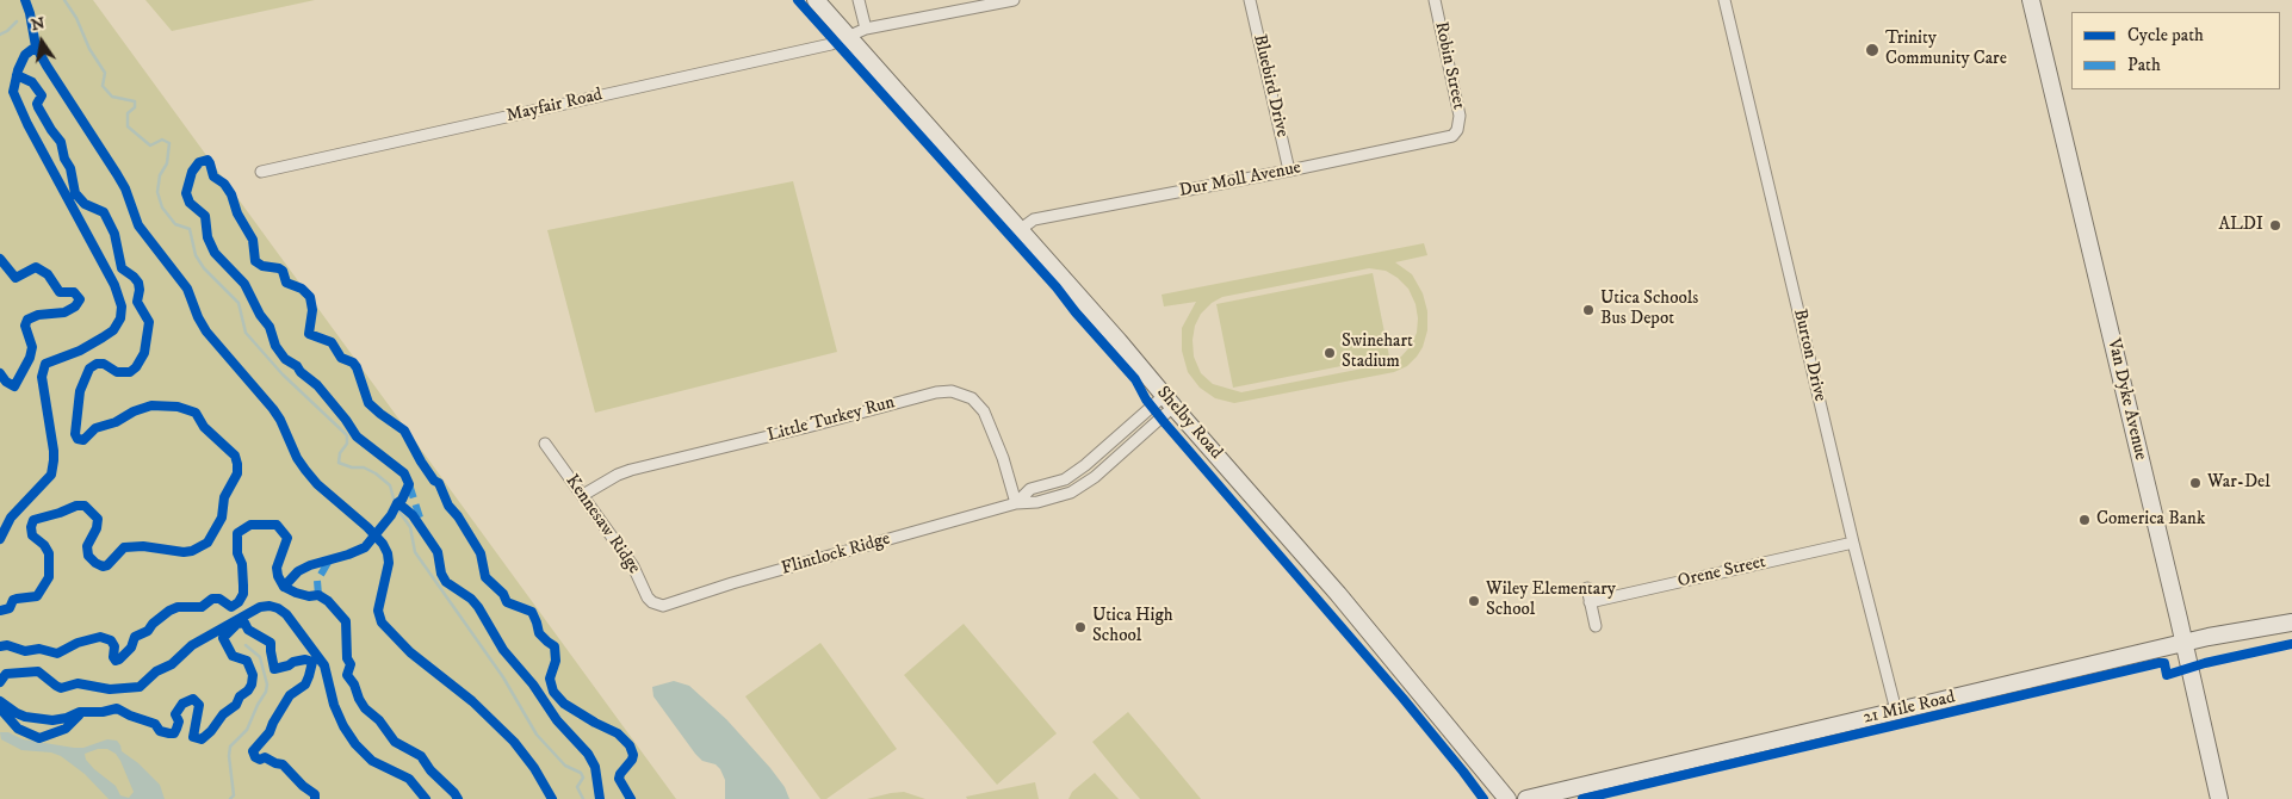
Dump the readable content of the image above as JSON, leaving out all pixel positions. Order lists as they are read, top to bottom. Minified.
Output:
{"streets":{"street":["Robin Street","Bluebird Drive","Mayfair Road","Dur Moll Avenue","Burton Drive","Van Dyke Avenue","Little Turkey Run","Shelby Road","Kennesaw Ridge","Flintlock Ridge","Orene Street","21 Mile Road"]},"crossings":[["Robin Street","Dur Moll Avenue"],["Bluebird Drive","Dur Moll Avenue"],["Mayfair Road","Shelby Road"],["Dur Moll Avenue","Shelby Road"],["Burton Drive","Orene Street"],["Burton Drive","21 Mile Road"],["Van Dyke Avenue","21 Mile Road"],["Little Turkey Run","Kennesaw Ridge"],["Little Turkey Run","Flintlock Ridge"],["Shelby Road","Flintlock Ridge"],["Kennesaw Ridge","Flintlock Ridge"]],"places":["Trinity Community Care","ALDI","Utica Schools Bus Depot","Swinehart Stadium","War-Del","Comerica Bank","Wiley Elementary School","Utica High School"],"legend":["Cycle path","Path"],"north":"top"}
